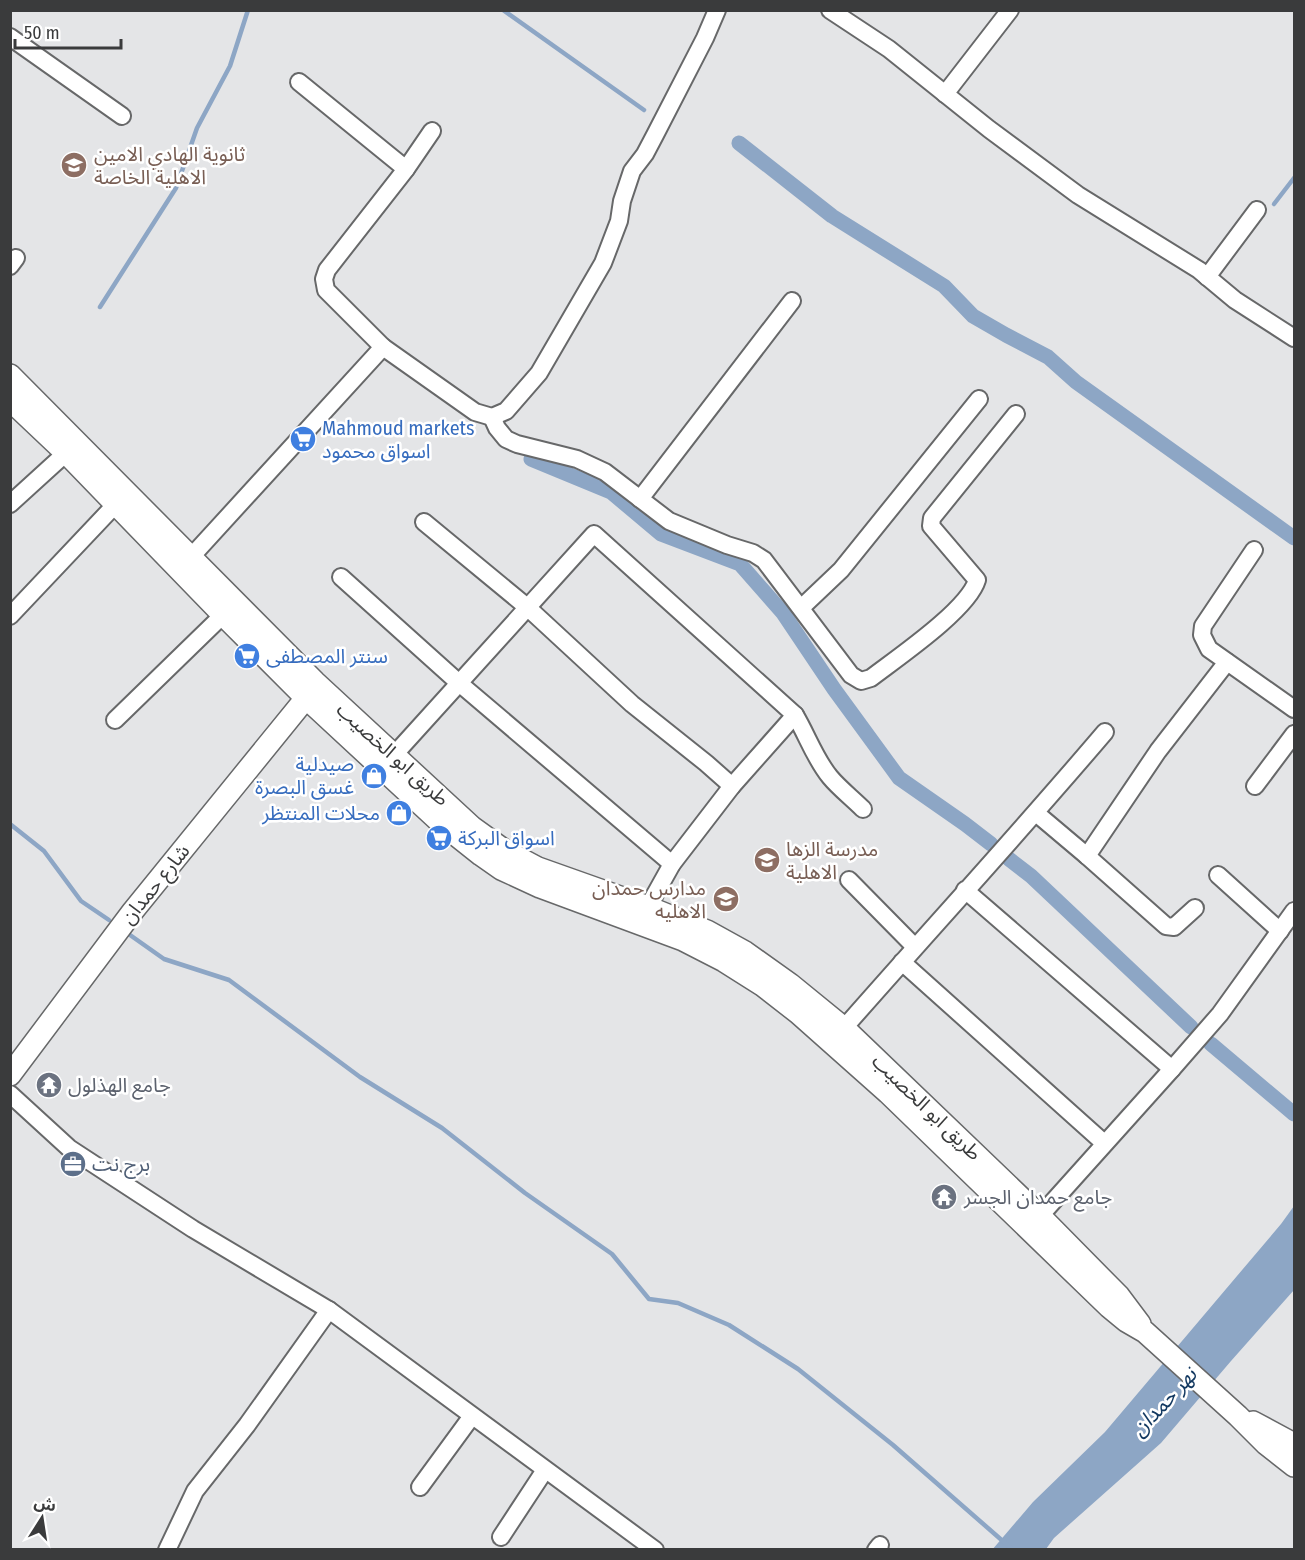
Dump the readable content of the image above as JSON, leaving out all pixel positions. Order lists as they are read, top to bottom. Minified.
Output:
{"streets":{"main road":["طريق ابو الخصيب","شارع حمدان"]},"crossings":[["طريق ابو الخصيب","شارع حمدان"]],"water":["نهر حمدان"],"places":{"school or university":["ثانوية الهادي الامين الاهلية الخاصة","مدرسة الزها الاهلية","مدارس حمدان الاهليه"],"supermarket":["Mahmoud markets اسواق محمود","سنتر المصطفى","اسواق البركة"],"shop":["صيدلية غسق البصرة","محلات المنتظر"],"temple":["جامع الهذلول","جامع حمدان الجسر"],"office":["برج نت"]},"scale_bar":"50 m","north":"top"}
